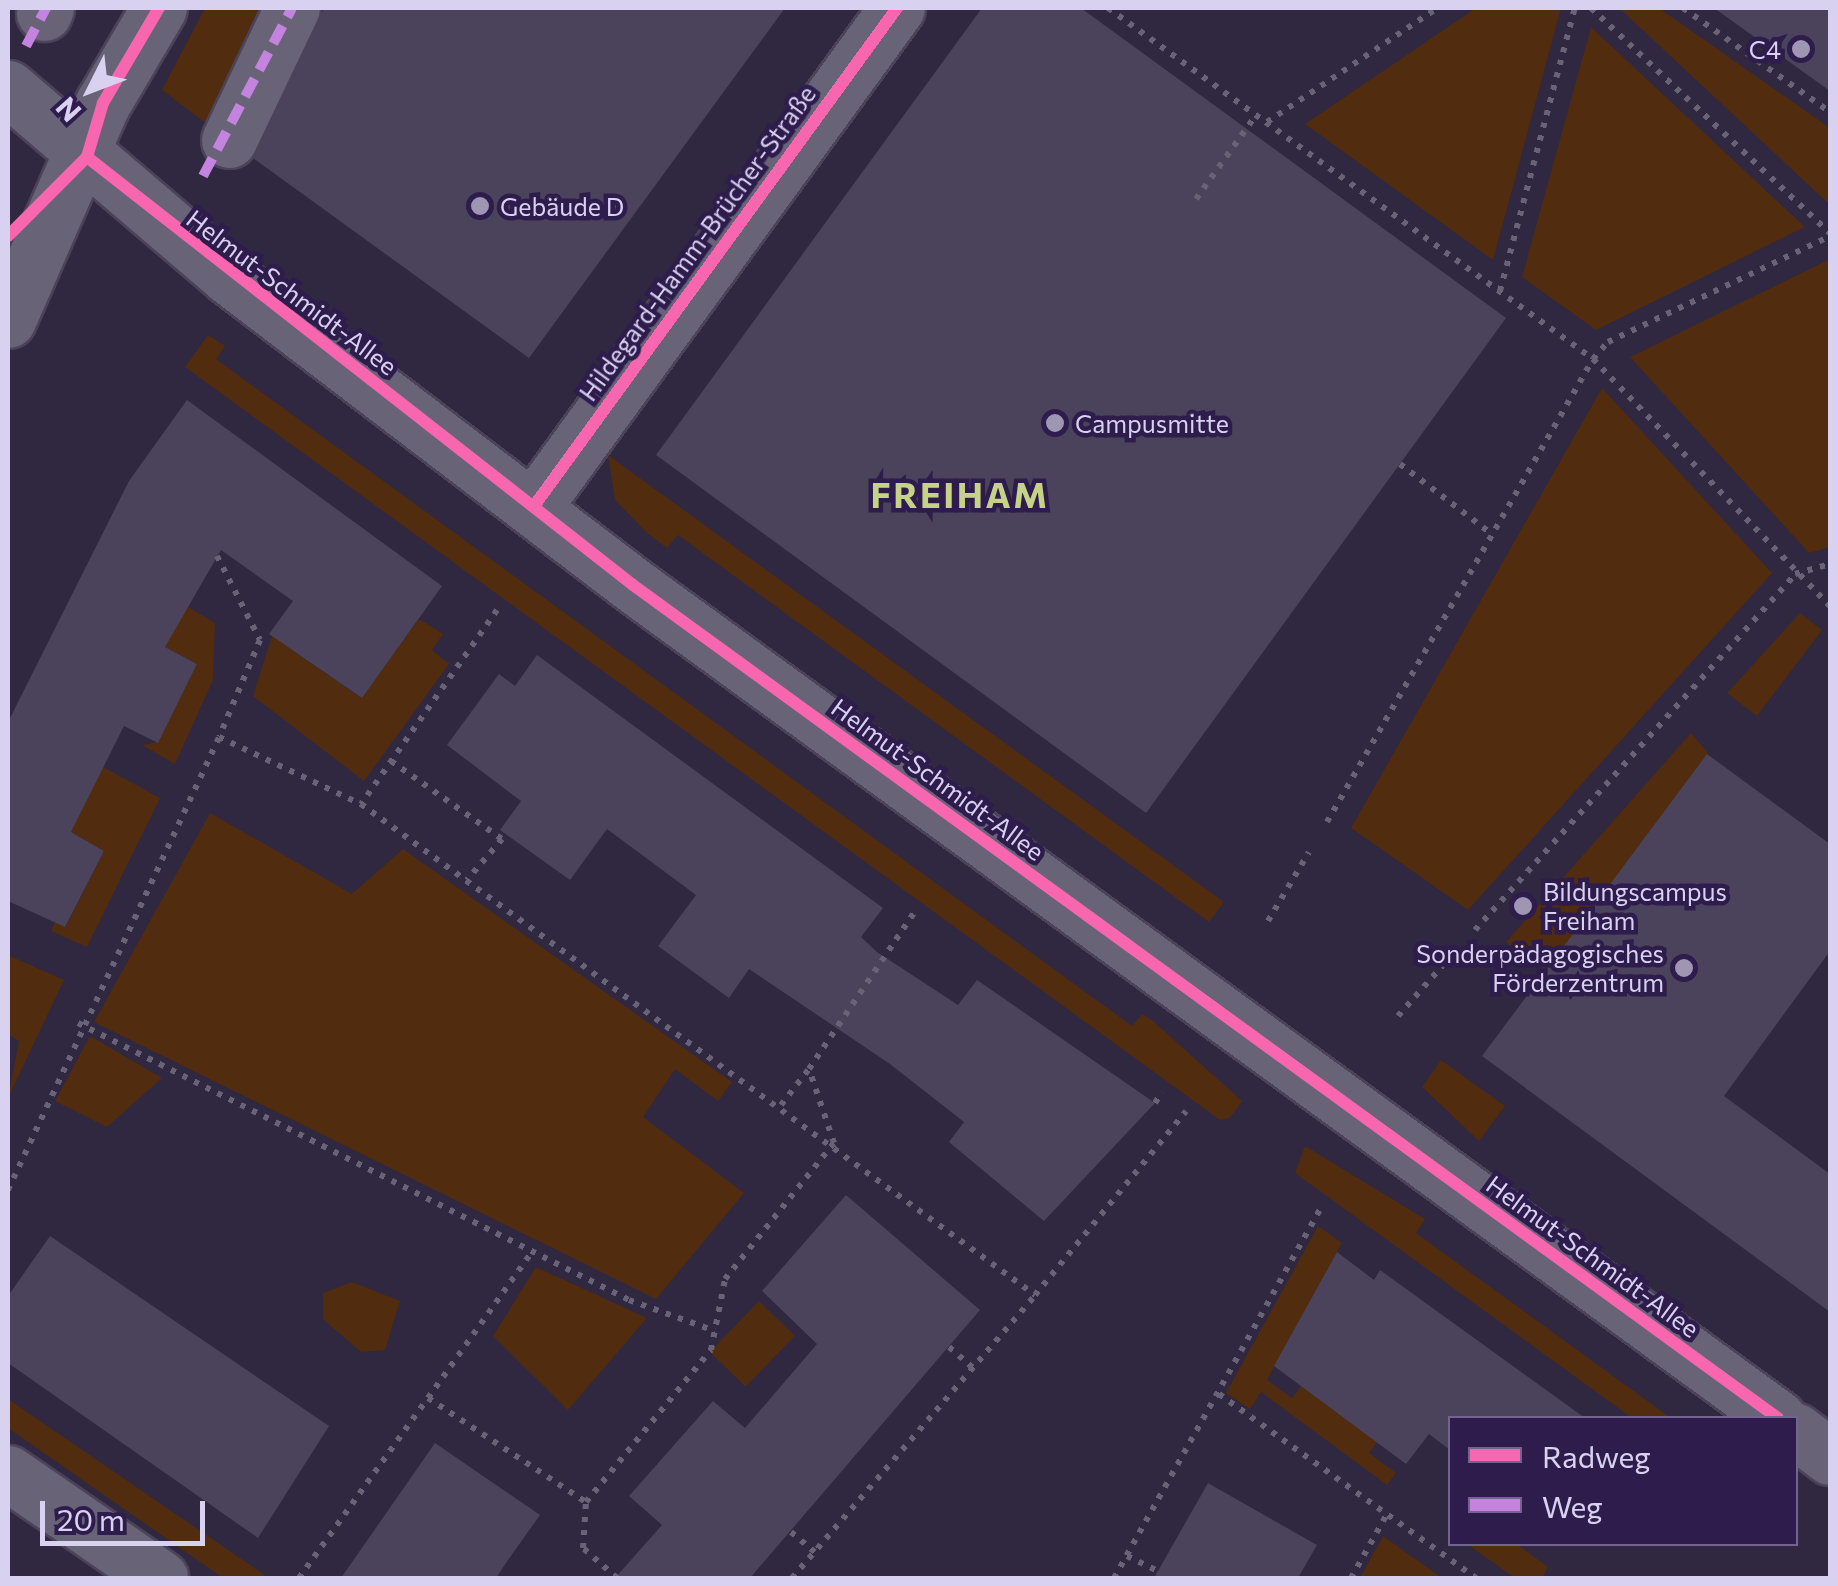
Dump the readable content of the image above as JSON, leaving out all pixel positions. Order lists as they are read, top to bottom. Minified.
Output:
{"streets":{"street":["Hildegard-Hamm-Brücher-Straße","Helmut-Schmidt-Allee"]},"crossings":[["Hildegard-Hamm-Brücher-Straße","Helmut-Schmidt-Allee"]],"districts":["FREIHAM"],"places":["C4","Gebäude D","Campusmitte","Bildungscampus Freiham","Sonderpädagogisches Förderzentrum"],"legend":["Radweg","Weg"],"scale_bar":"20 m","north":"bottom left"}
